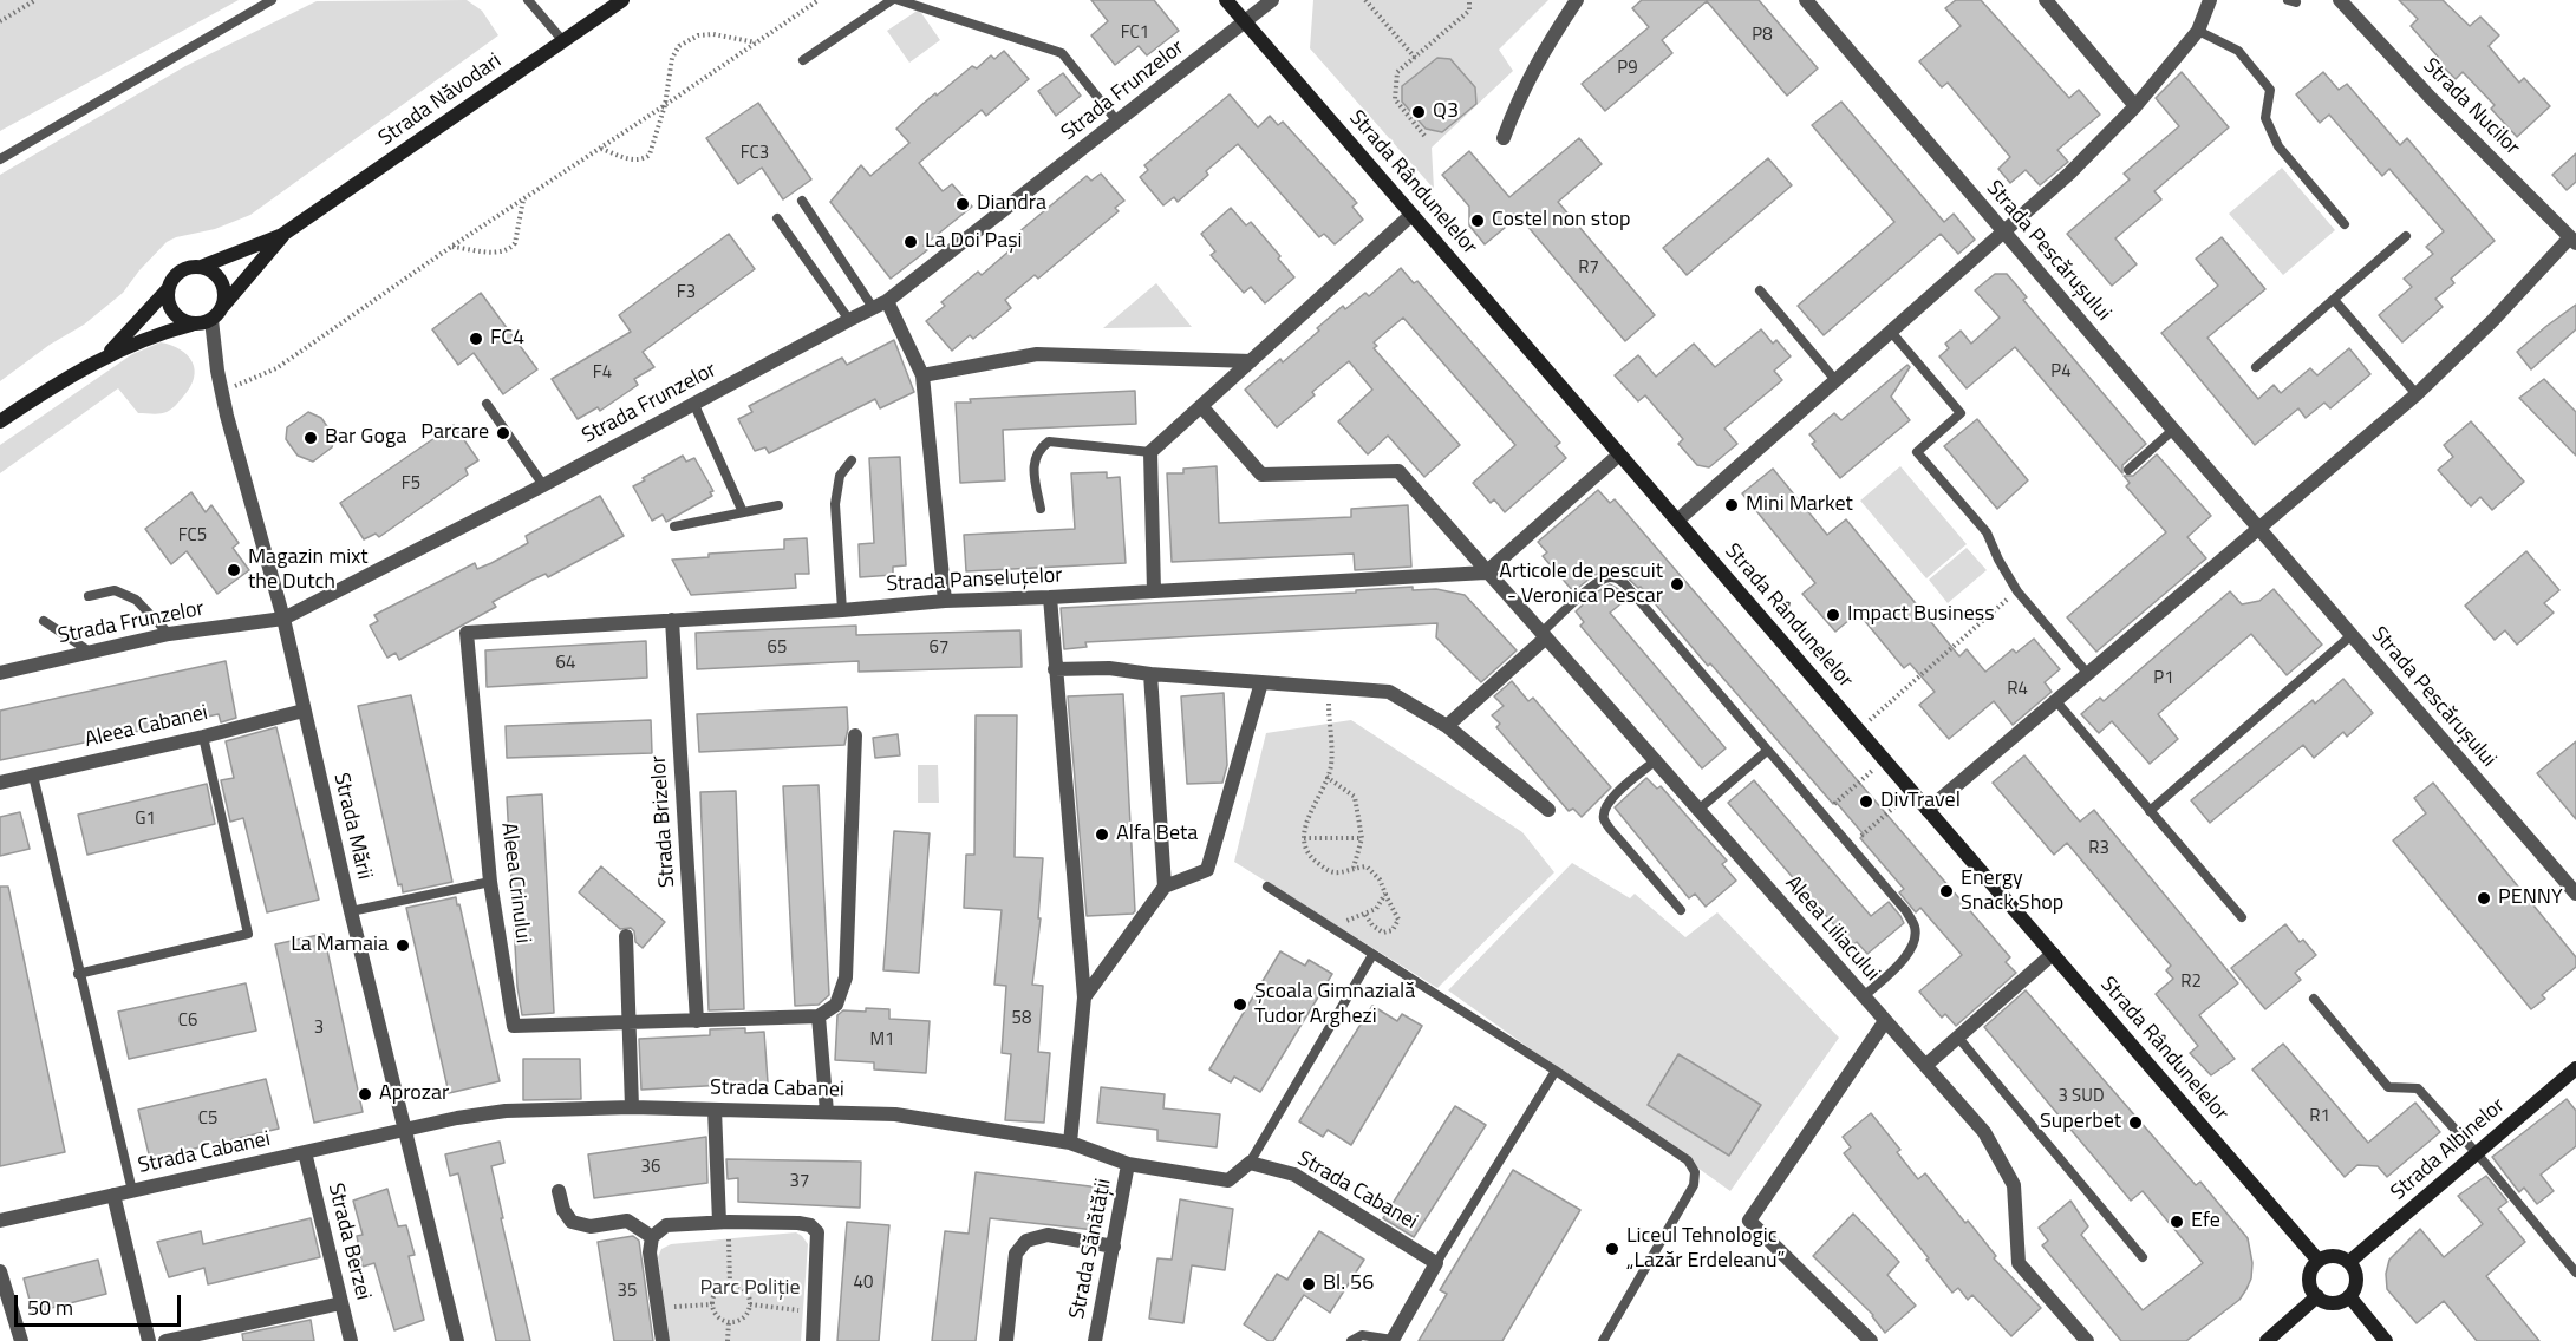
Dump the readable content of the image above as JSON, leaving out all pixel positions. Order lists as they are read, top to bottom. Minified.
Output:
{"streets":{"street":["Strada Frunzelor","Strada Năvodari","Strada Nucilor","Strada Rândunelelor","Strada Pescărușului","Strada Panseluțelor","Aleea Cabanei","Strada Brizelor","Strada Mării","Aleea Crinului","Aleea Liliacului","Strada Cabanei","Strada Albinelor","Strada Berzei","Strada Sănătății"]},"crossings":[["Strada Frunzelor","Strada Rândunelelor"],["Strada Frunzelor","Strada Mării"],["Strada Rândunelelor","Strada Albinelor"],["Strada Panseluțelor","Strada Brizelor"],["Strada Panseluțelor","Aleea Crinului"],["Strada Panseluțelor","Aleea Liliacului"],["Aleea Cabanei","Strada Mării"],["Strada Mării","Strada Cabanei"],["Strada Cabanei","Strada Berzei"],["Strada Cabanei","Strada Sănătății"]],"parks":["Parc Poliție"],"places":["Q3","Diandra","Costel non stop","La Doi Pași","FC4","Parcare","Bar Goga","Mini Market","Magazin mixt the Dutch","Articole de pescuit - Veronica Pescar","Impact Business","DivTravel","Alfa Beta","Energy Snack Shop","PENNY","La Mamaia","Școala Gimnazială Tudor Arghezi","Aprozar","Superbet","Efe","Liceul Tehnologic „Lazăr Erdeleanu”","Bl. 56"],"house_numbers":["FC1","P8","P9","FC3","R7","F3","P4","F4","F5","FC5","65","67","64","P1","R4","G1","R3","R2","58","C6","3","M1","3 SUD","R1","C5","36","37","40","35"],"scale_bar":"50 m"}
